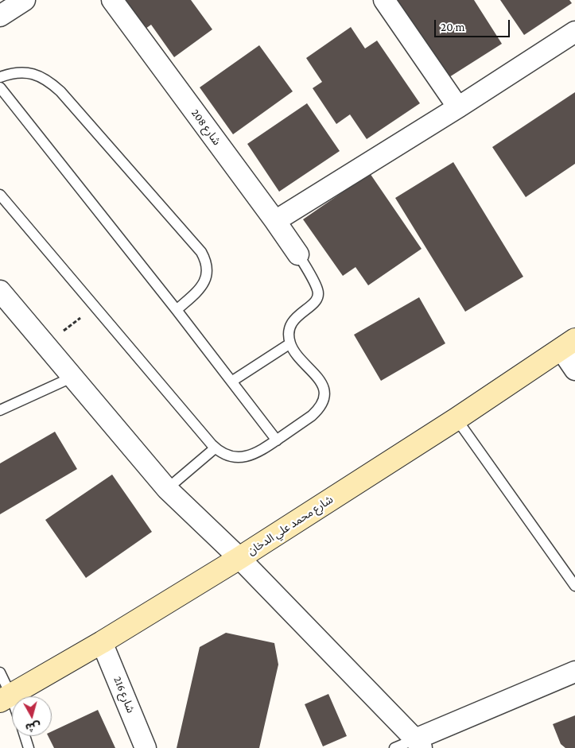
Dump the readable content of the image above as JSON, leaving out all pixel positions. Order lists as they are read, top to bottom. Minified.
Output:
{"streets":{"street":["شارع 208","شارع محمد علي الدخان","شارع 216"]},"crossings":[["شارع محمد علي الدخان","شارع 216"]],"scale_bar":"20 m","north":"bottom"}
